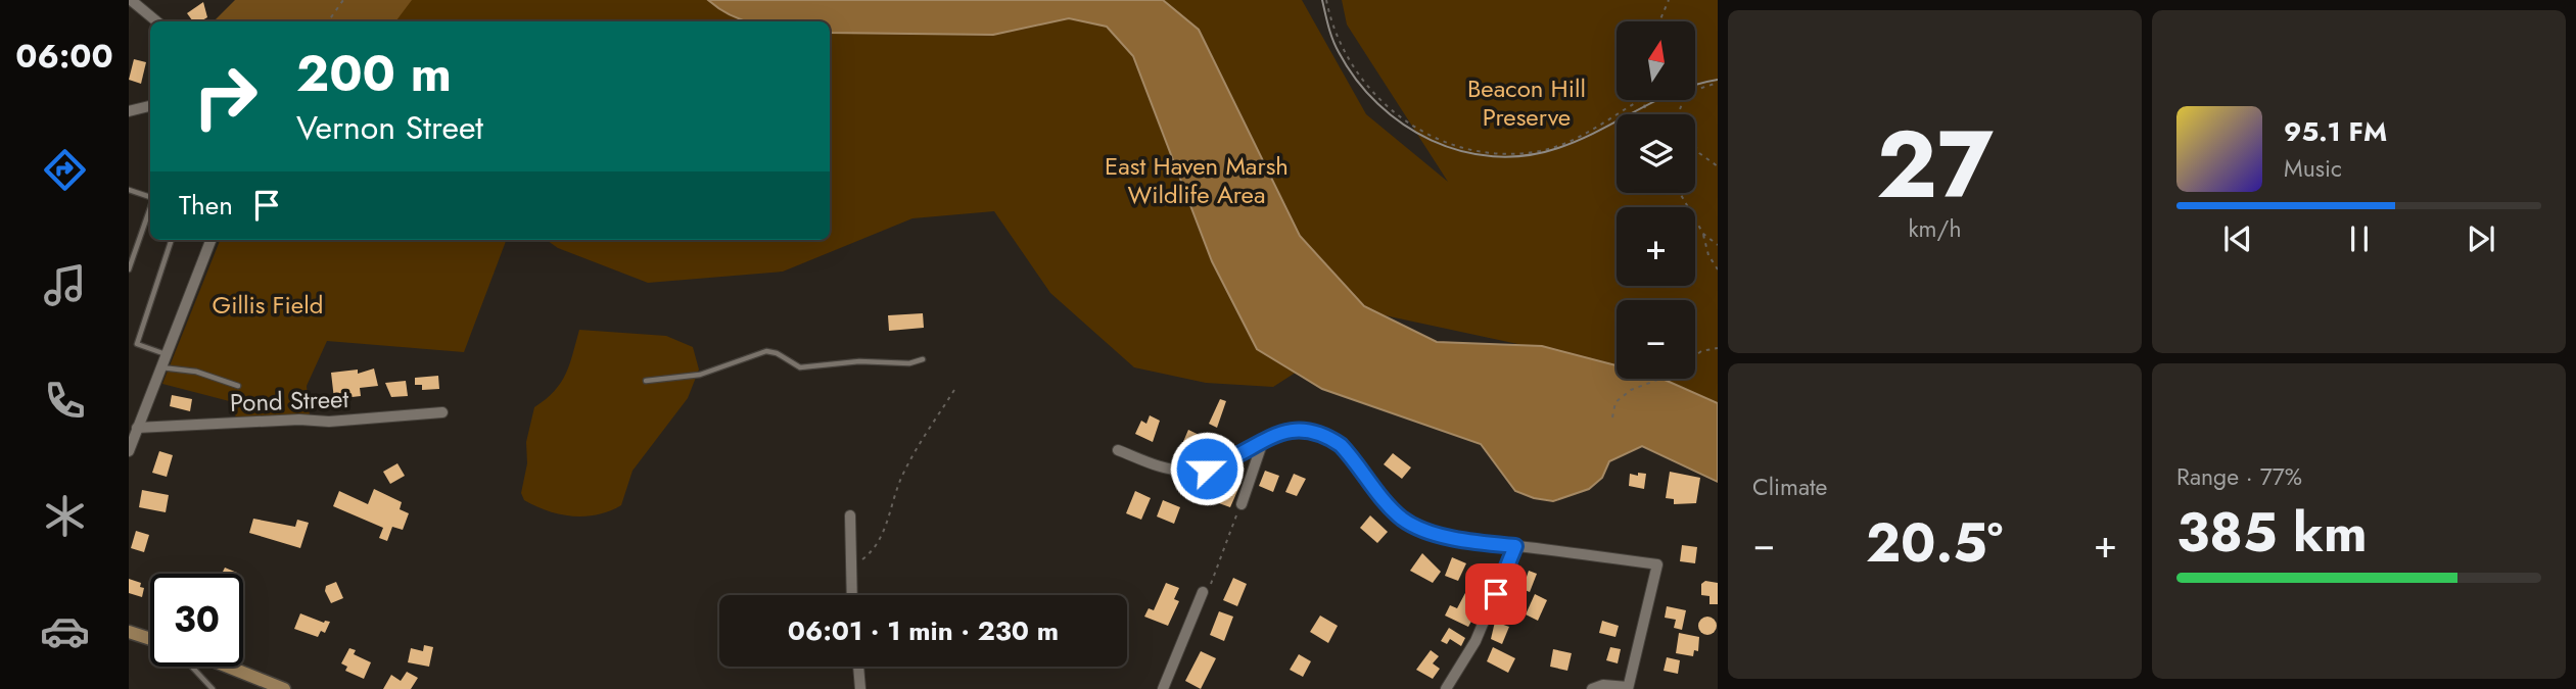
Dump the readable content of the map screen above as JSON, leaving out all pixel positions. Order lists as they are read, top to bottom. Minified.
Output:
{"streets":{"street":["Pond Street"]},"parks":["Beacon Hill Preserve","East Haven Marsh Wildlife Area","Gillis Field"],"north":"top","page":{"tabs":"06:00","tile":[["27","km/h"],"Climate",["Range · 77%","385 km"]],"map_buttons":["+","−"],"turn":["200 m","Vernon Street"],"song":["95.1 FM","Music"],"then":"Then","heat":["−","20.5°","+"],"limit":"30","trip":"06:01 · 1 min · 230 m"}}
